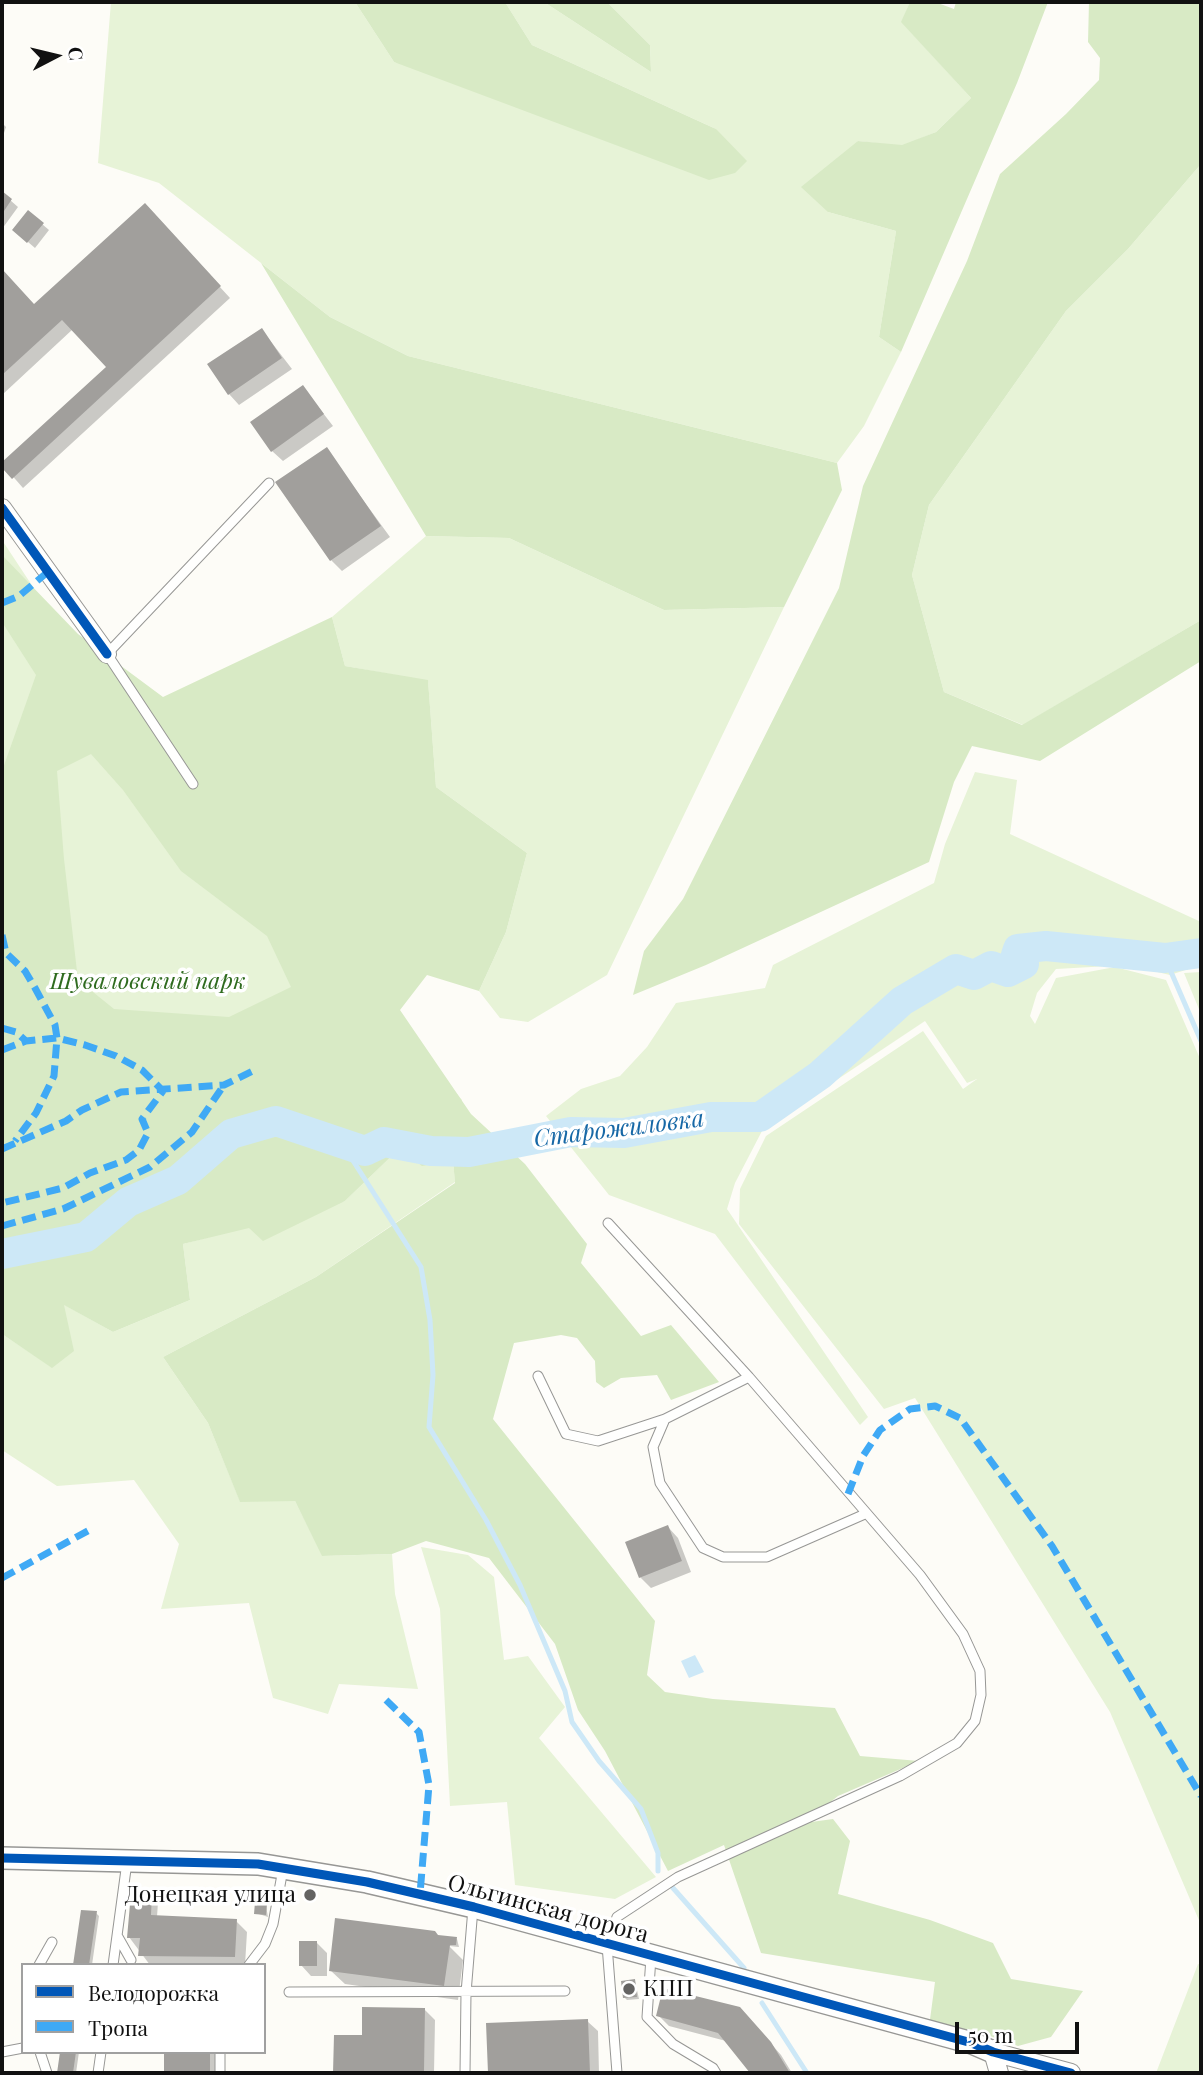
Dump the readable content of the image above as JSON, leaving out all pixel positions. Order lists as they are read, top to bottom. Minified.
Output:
{"streets":{"street":["Ольгинская дорога"]},"water":["Старожиловка"],"parks":["Шуваловский парк"],"places":["Донецкая улица","КПП"],"legend":["Велодорожка","Тропа"],"scale_bar":"50 m","north":"right"}
